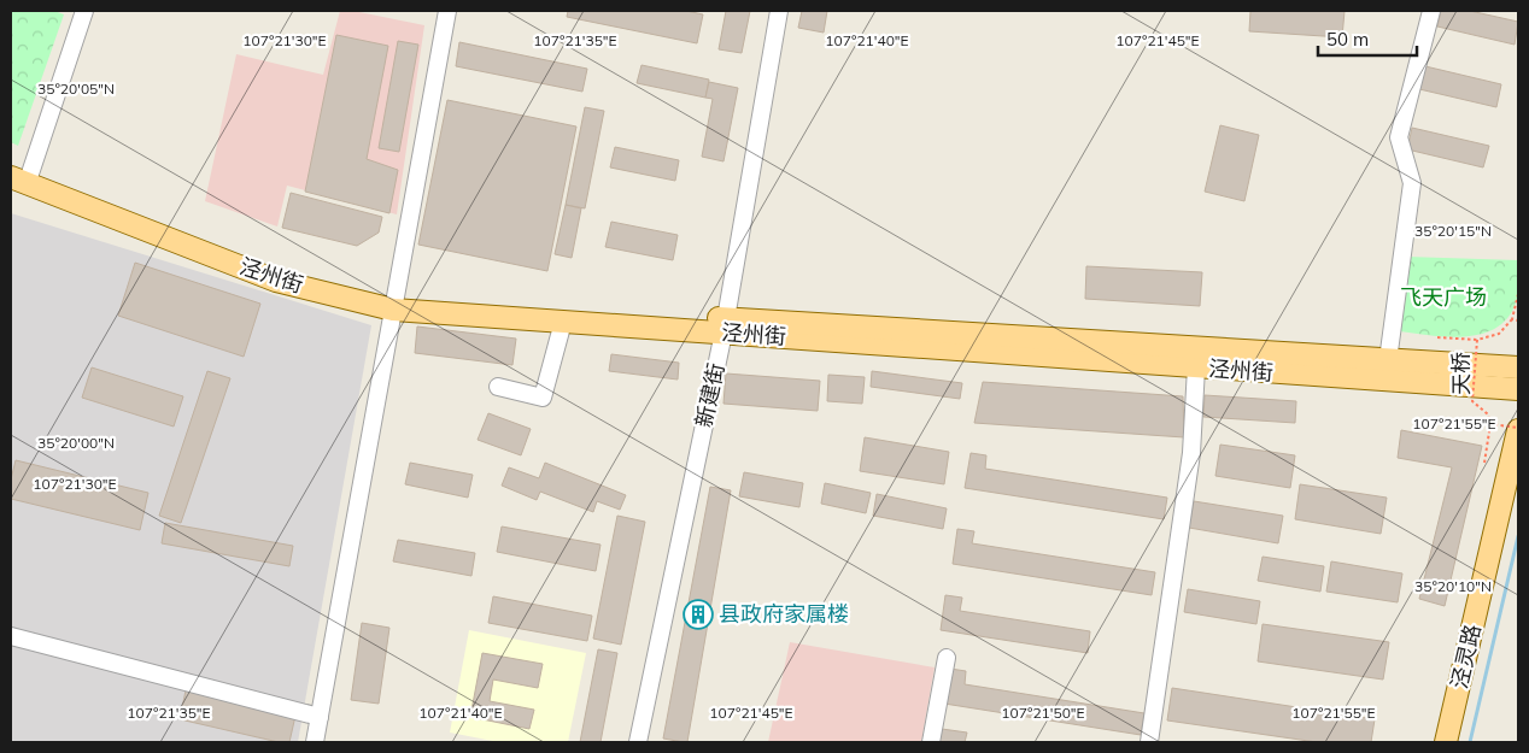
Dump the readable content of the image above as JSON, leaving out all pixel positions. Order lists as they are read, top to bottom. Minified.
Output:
{"streets":{"main road":["泾州街","泾灵路"],"street":["新建街"],"path":["天桥"]},"crossings":[["泾州街","新建街"]],"parks":["飞天广场"],"places":{"building":["县政府家属楼"]},"scale_bar":"50 m","coordinates":["107°21'30\"E","107°21'35\"E","107°21'40\"E","107°21'45\"E","35°20'05\"N","35°20'15\"N","107°21'55\"E","35°20'00\"N","35°20'10\"N","107°21'50\"E"]}
